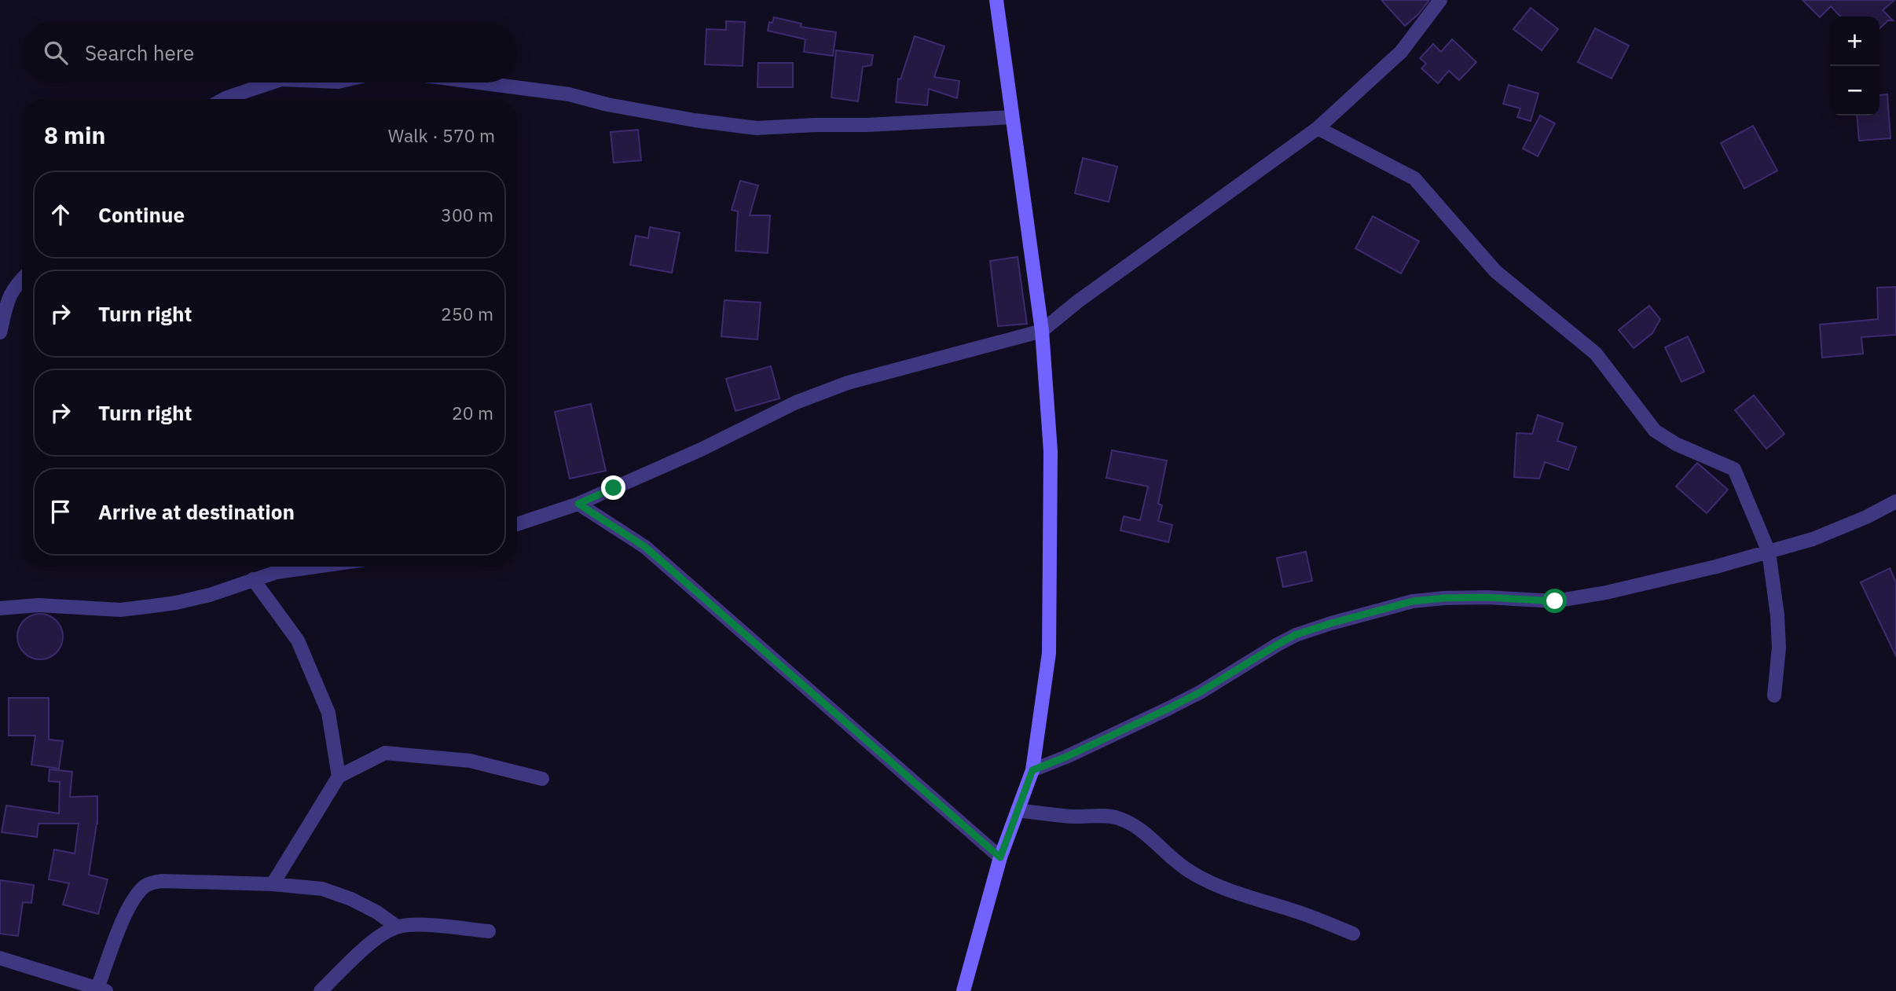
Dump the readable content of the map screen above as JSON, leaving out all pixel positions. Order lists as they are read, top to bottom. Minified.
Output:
{"page":{"map_buttons":["+","−"],"search":"Search here","heading":["8 min","Walk · 570 m"],"list":[["Continue","300 m"],["Turn right","250 m"],["Turn right","20 m"],"Arrive at destination"]}}
